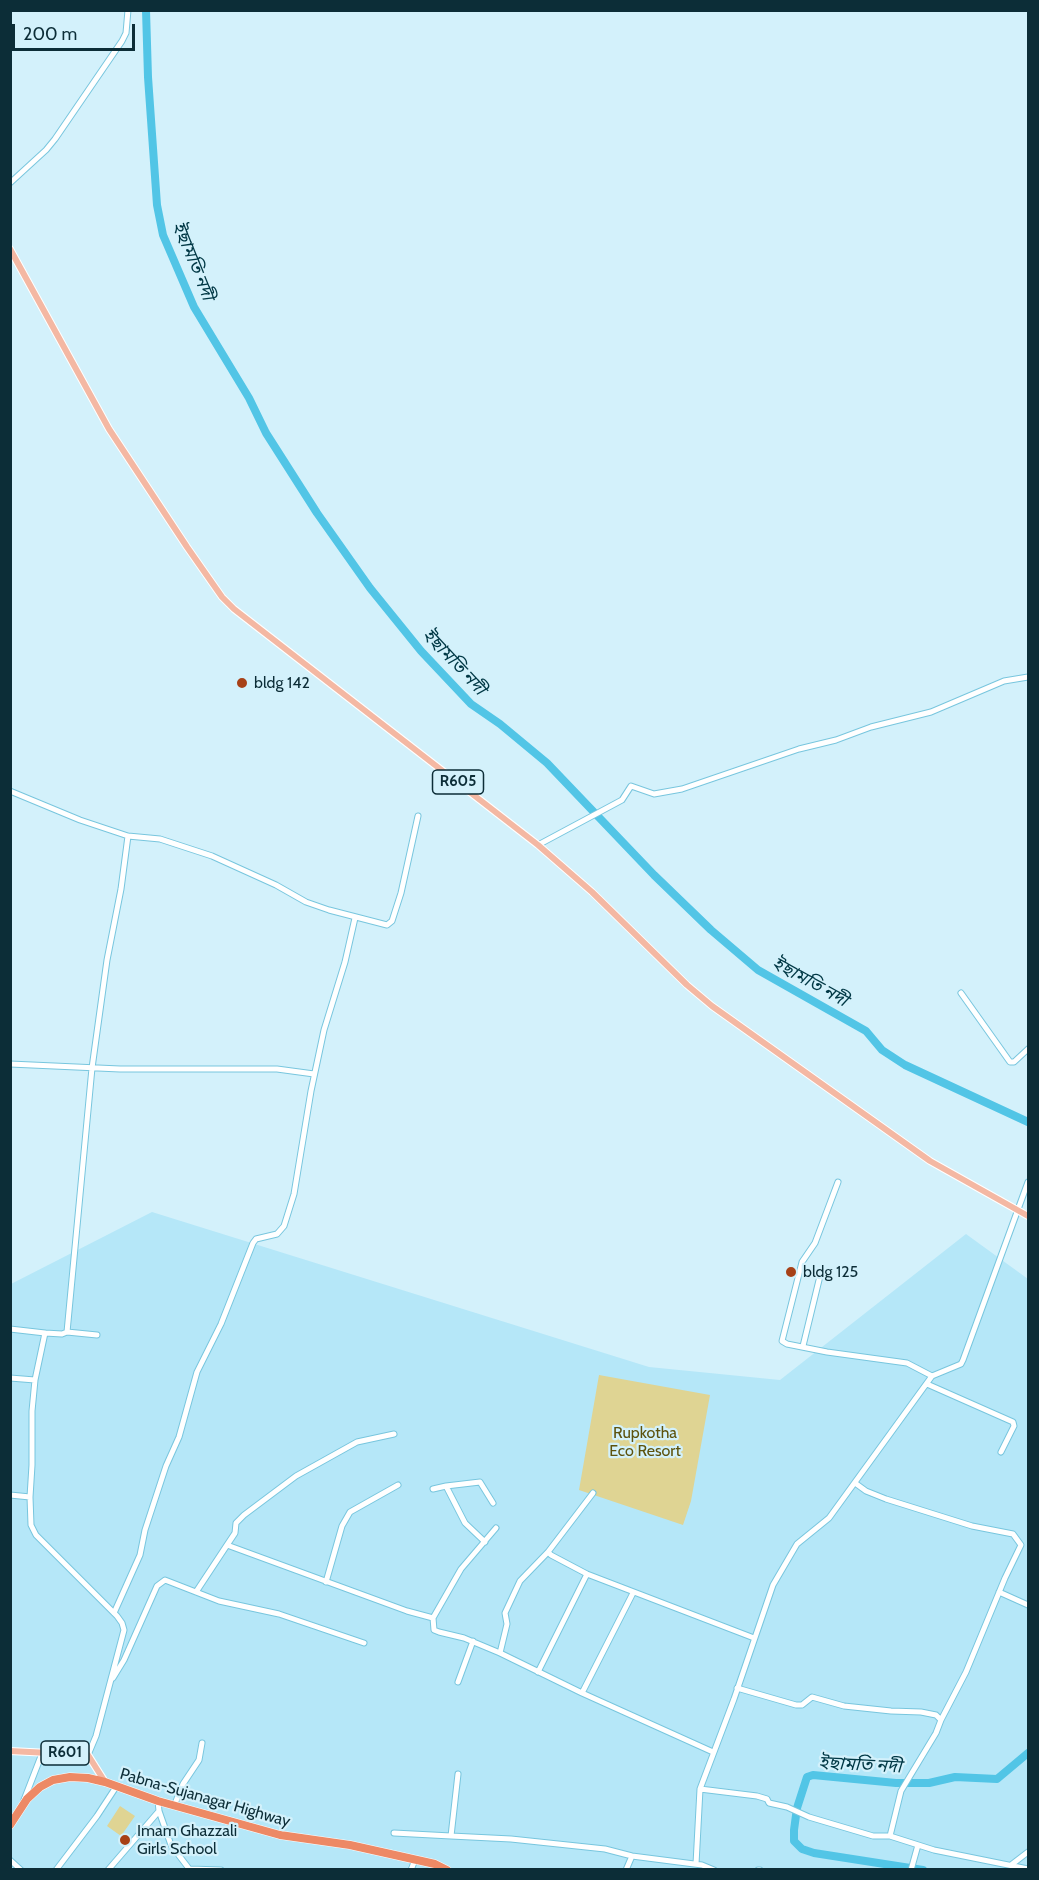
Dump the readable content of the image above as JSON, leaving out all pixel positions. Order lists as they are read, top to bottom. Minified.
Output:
{"streets":{"highway":["Pabna-Sujanagar Highway"],"main road":["R605","R601"]},"crossings":[["R601","Pabna-Sujanagar Highway"]],"water":["ইছামতি নদী"],"parks":["Rupkotha Eco Resort"],"places":["bldg 142","bldg 125","Imam Ghazzali Girls School"],"scale_bar":"200 m"}
